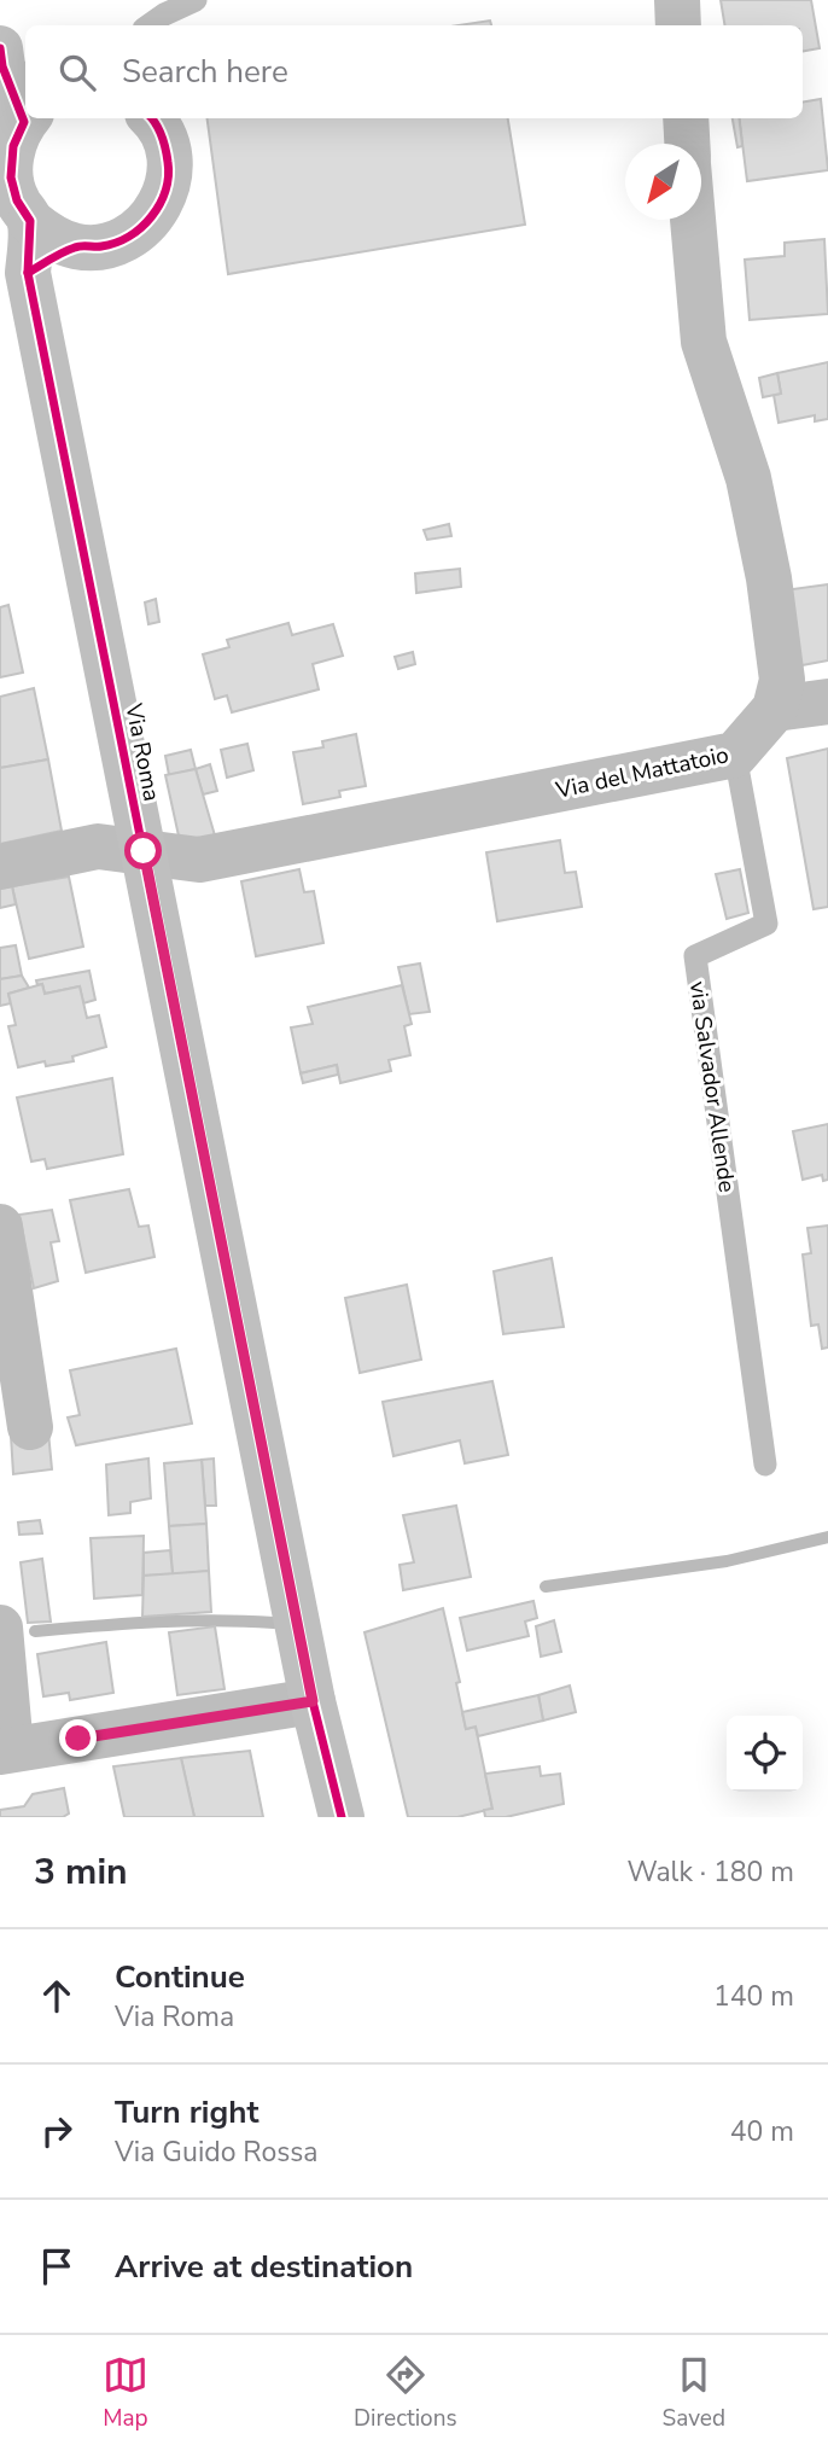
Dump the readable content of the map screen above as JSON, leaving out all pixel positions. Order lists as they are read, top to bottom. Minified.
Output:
{"streets":{"street":["Via Roma","Via del Mattatoio"],"lane":["via Salvador Allende"]},"crossings":[["Via Roma","Via del Mattatoio"],["Via del Mattatoio","via Salvador Allende"]],"north":"bottom left","page":{"search":"Search here","heading":["3 min","Walk · 180 m"],"list":[["Continue","Via Roma","140 m"],["Turn right","Via Guido Rossa","40 m"],"Arrive at destination"],"nav":["Map","Directions","Saved"]}}
